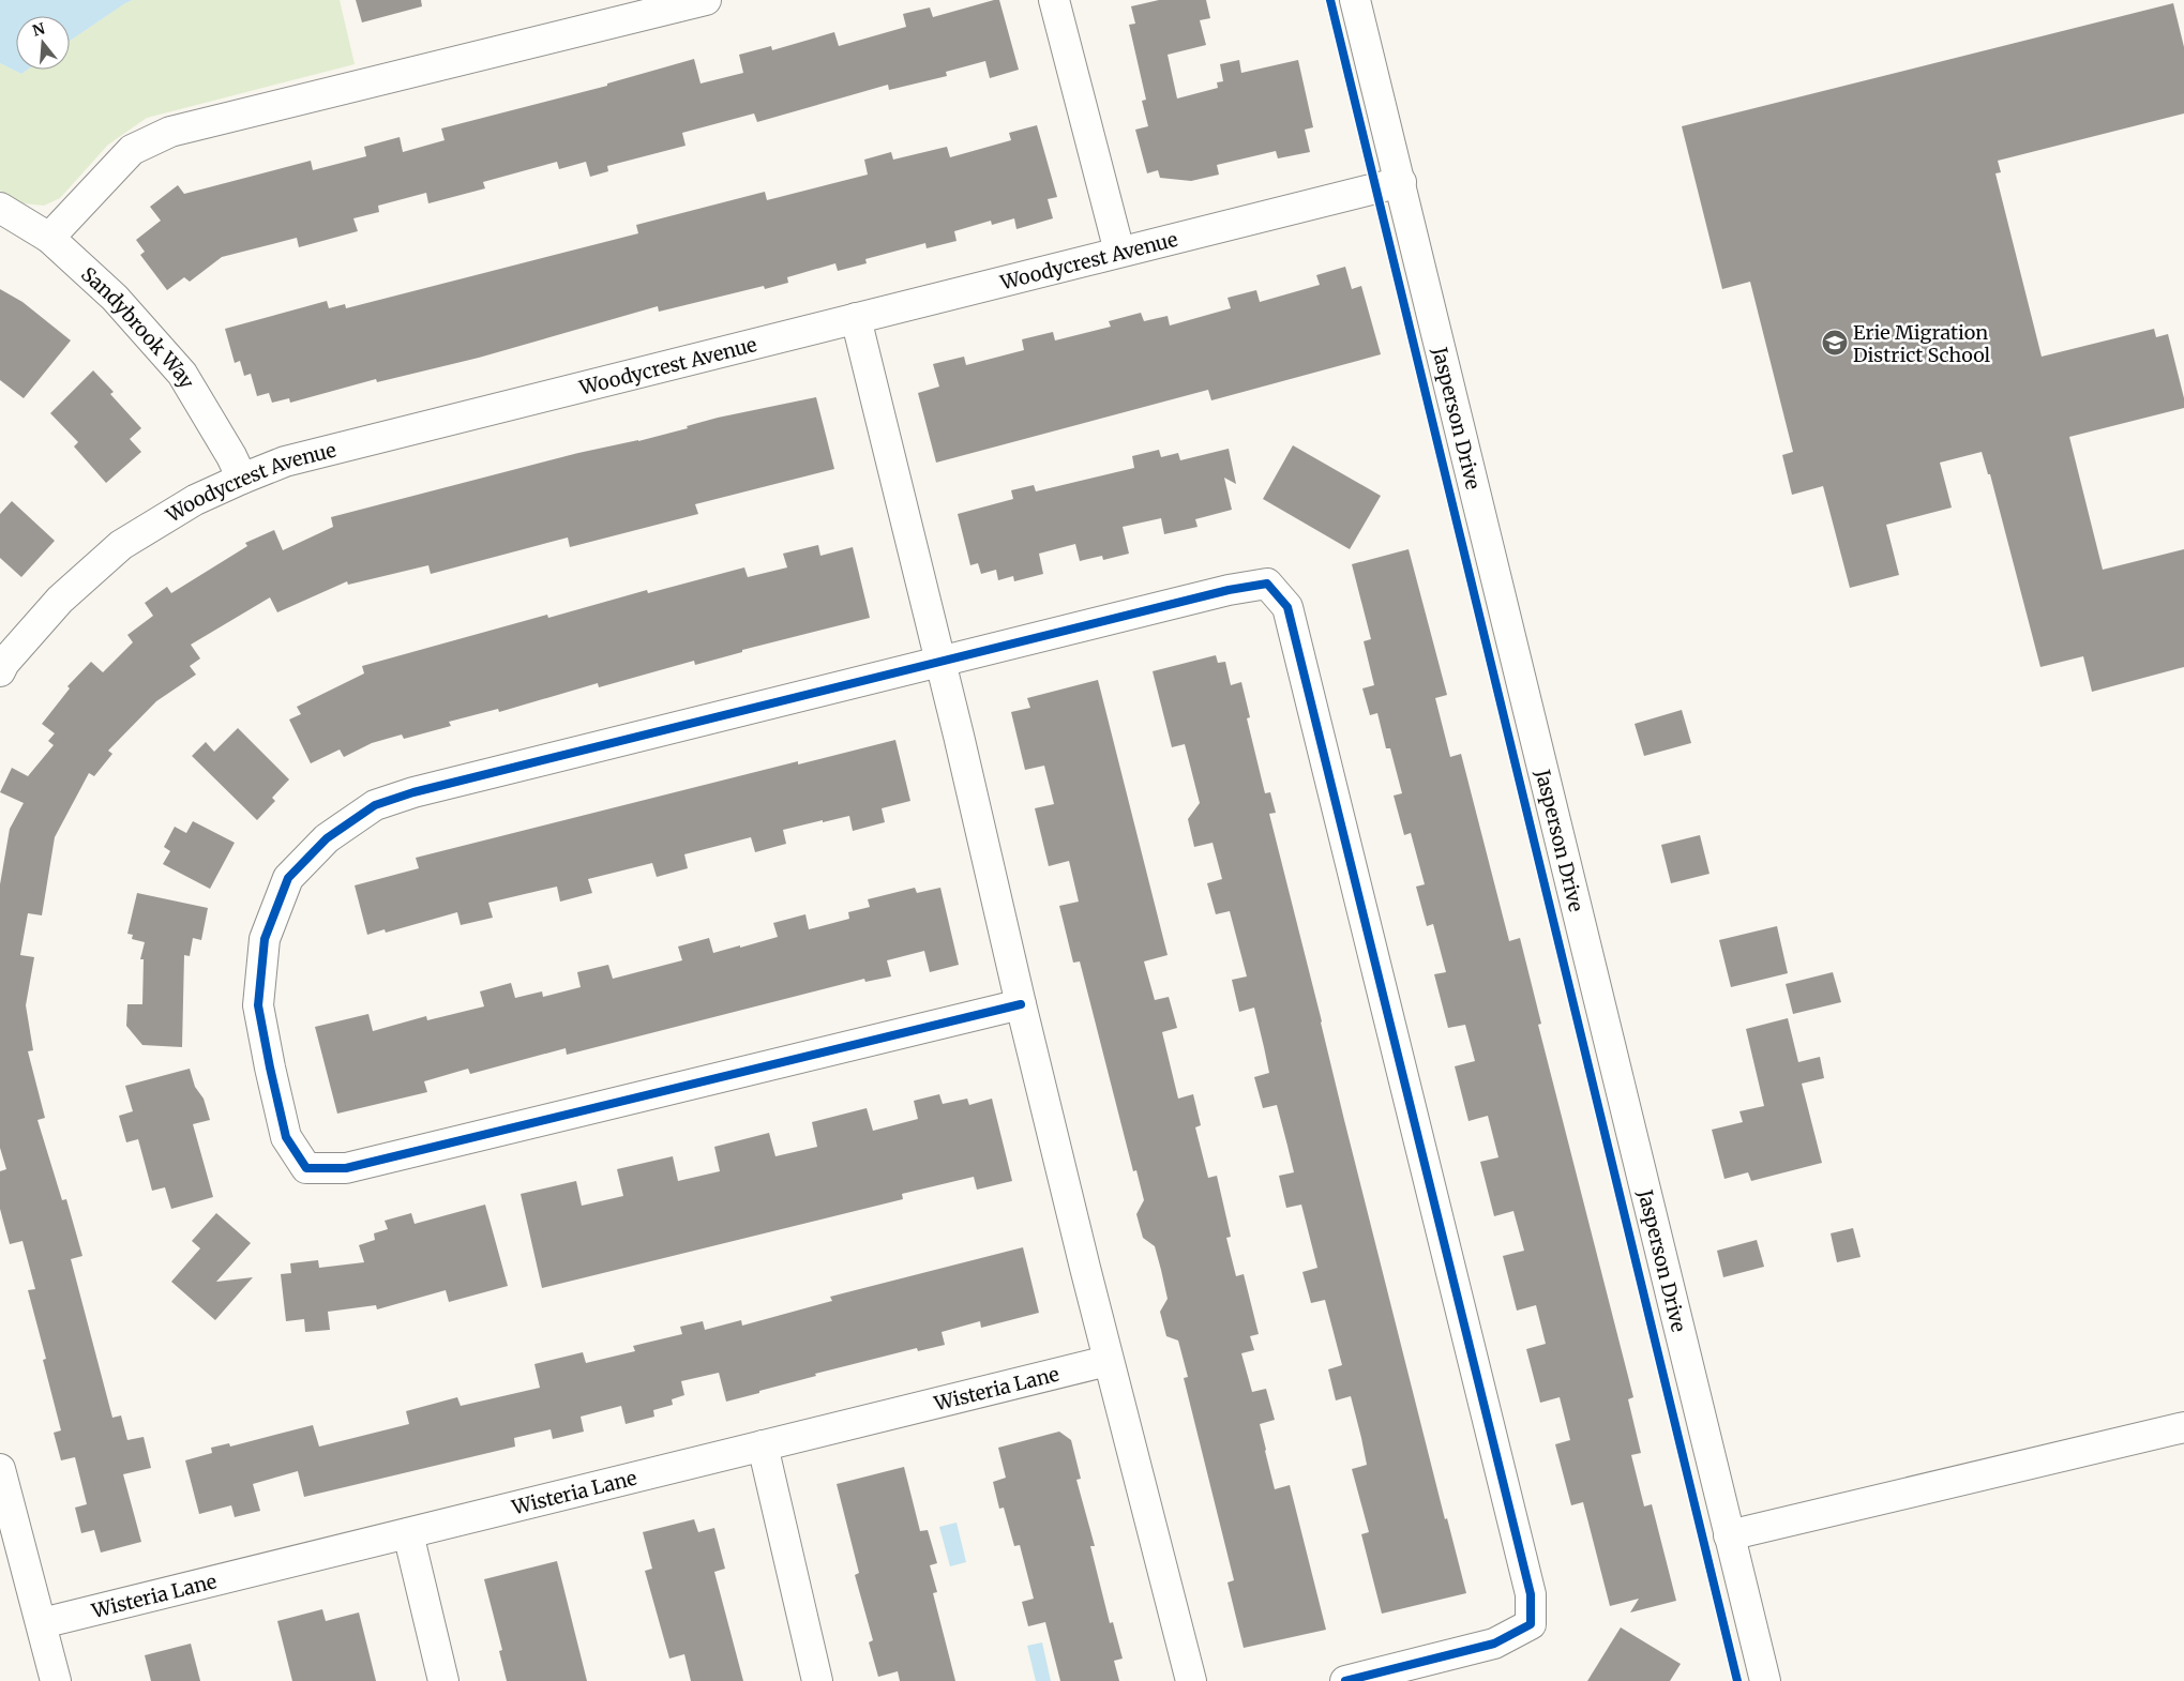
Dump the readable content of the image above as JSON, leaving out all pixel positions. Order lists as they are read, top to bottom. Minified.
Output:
{"streets":{"street":["Woodycrest Avenue","Sandybrook Way","Jasperson Drive","Wisteria Lane"]},"crossings":[["Woodycrest Avenue","Sandybrook Way"],["Woodycrest Avenue","Jasperson Drive"]],"places":{"school or university":["Erie Migration District School"]},"north":"top"}
